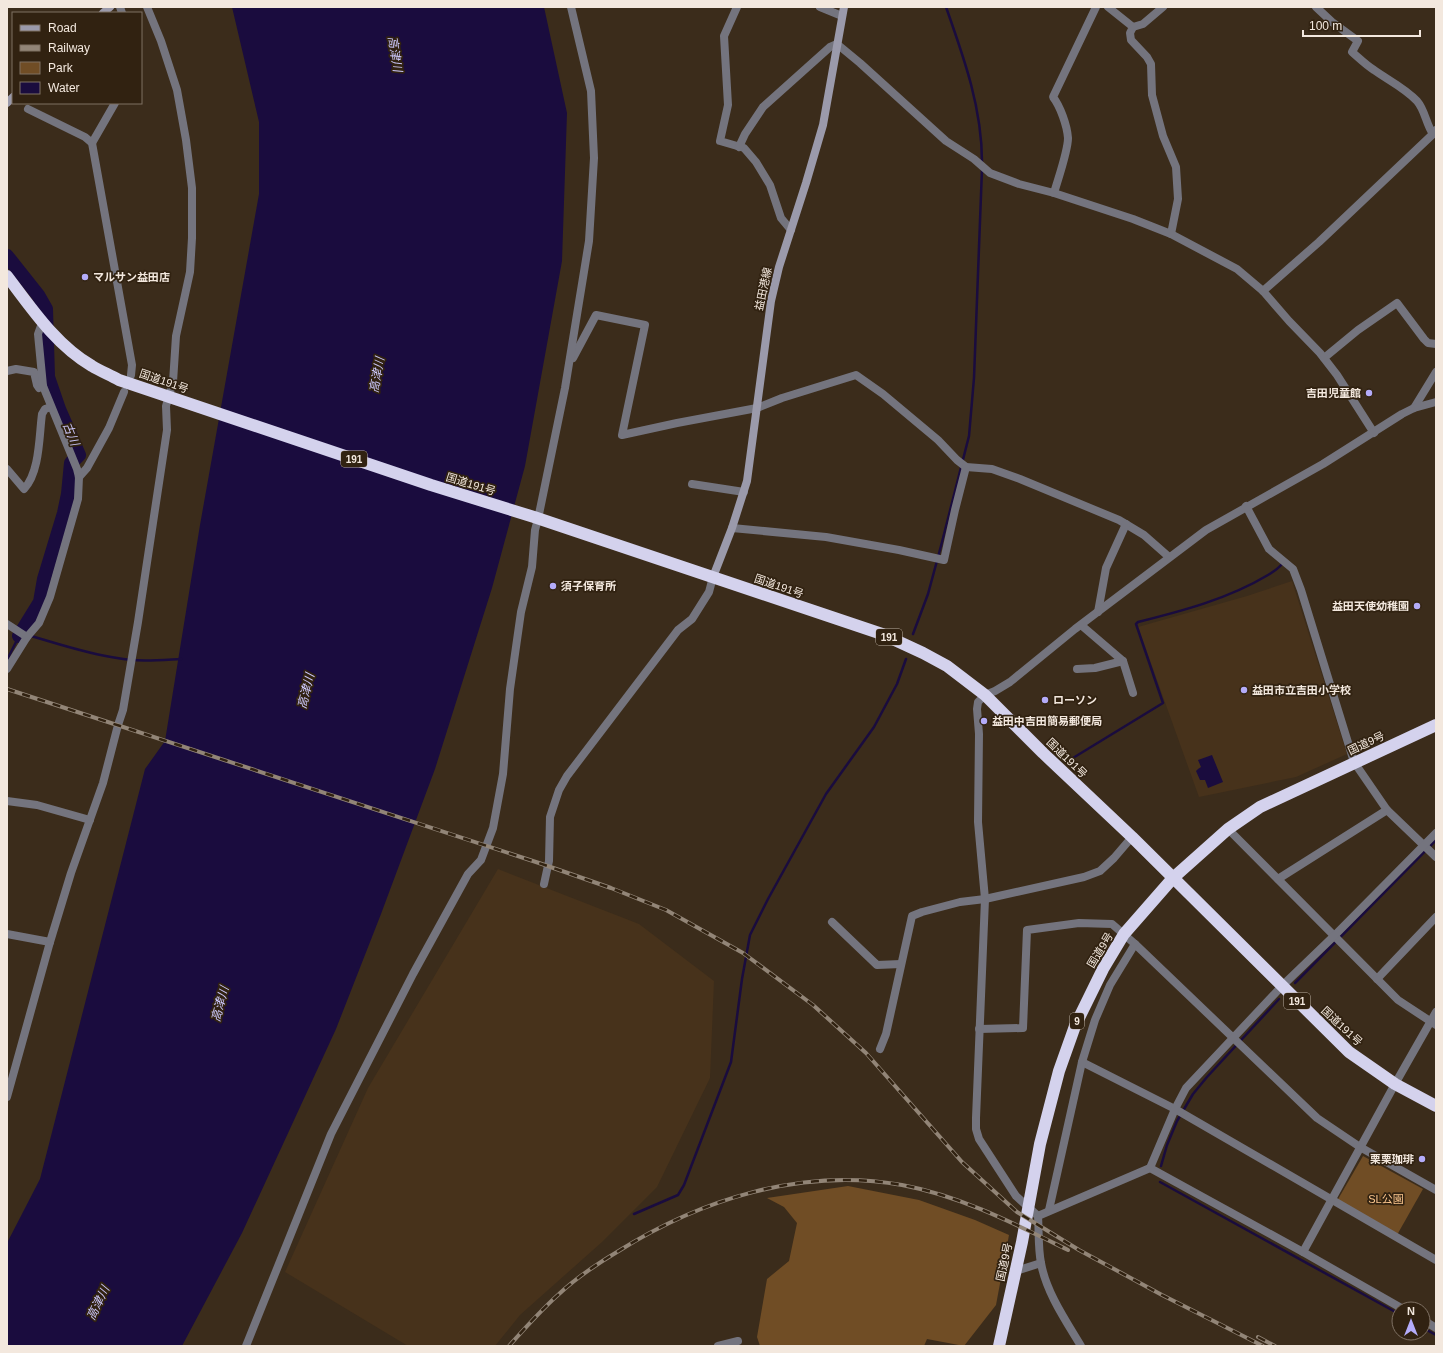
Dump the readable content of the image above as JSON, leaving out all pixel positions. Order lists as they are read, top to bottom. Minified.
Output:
{"streets":{"highway":["国道191号","191","国道9号","9"],"main road":["益田港線"]},"crossings":[["益田港線","国道191号"],["国道191号","国道9号"]],"water":["高津川","古川"],"parks":["SL公園"],"places":["マルサン益田店","吉田児童館","須子保育所","益田天使幼稚園","益田市立吉田小学校","ローソン","益田中吉田簡易郵便局","栗栗珈琲"],"legend":["Road","Railway","Park","Water"],"scale_bar":"100 m","north":"top"}
